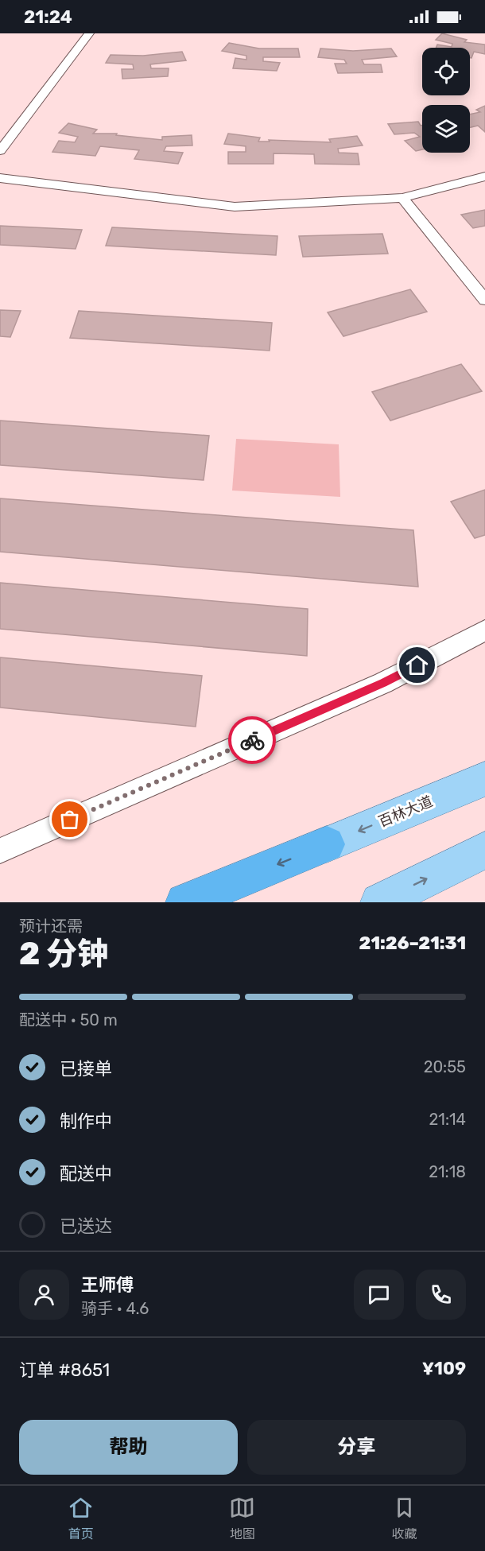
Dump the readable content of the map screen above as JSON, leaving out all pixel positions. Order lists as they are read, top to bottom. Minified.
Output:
{"streets":{"main road":["百林大道"]},"page":{"status":"21:24","heading":["2 分钟","预计还需","21:26–21:31"],"panel":["王师傅","骑手 · 4.6","订单 #8651","¥109"],"bar":"配送中 · 50 m","list":[["已接单","20:55"],["制作中","21:14"],["配送中","21:18"],"已送达"],"buttons":["帮助","分享"],"tabs":["首页","地图","收藏"]}}
